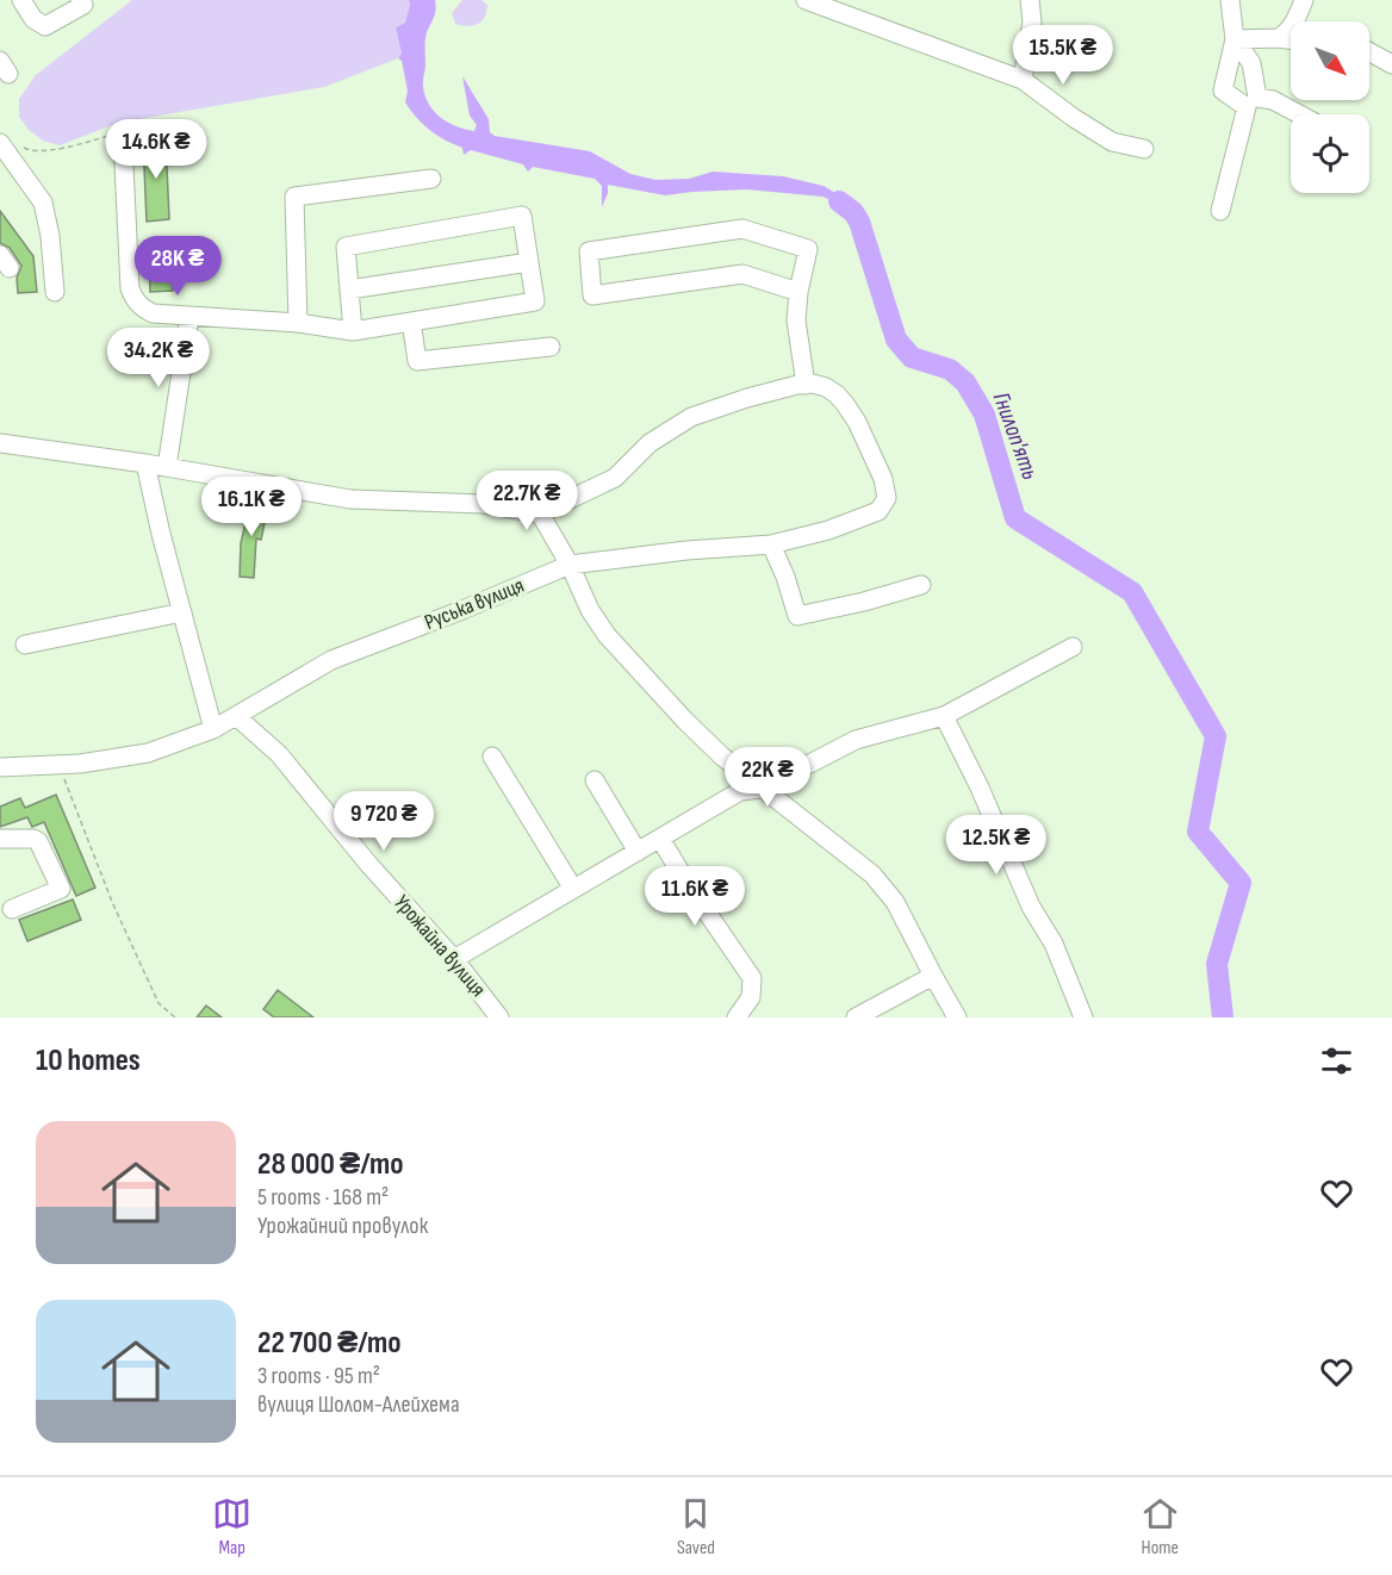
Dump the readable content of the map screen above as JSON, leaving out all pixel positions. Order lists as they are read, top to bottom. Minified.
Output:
{"streets":{"street":["Руська вулиця","Урожайна вулиця"]},"crossings":[["Руська вулиця","Урожайна вулиця"]],"water":["Гнилоп'ять"],"north":"bottom right","page":{"price":["15.5K ₴","14.6K ₴","28K ₴","34.2K ₴","22.7K ₴","16.1K ₴","22K ₴","9 720 ₴","12.5K ₴","11.6K ₴"],"heading":"10 homes","list":[{"name":"28 000 ₴/mo","note":"5 rooms · 168 m² · Урожайний провулок"},{"name":"22 700 ₴/mo","note":"3 rooms · 95 m² · вулиця Шолом-Алейхема"}],"tabs":["Map","Saved","Home"]}}
